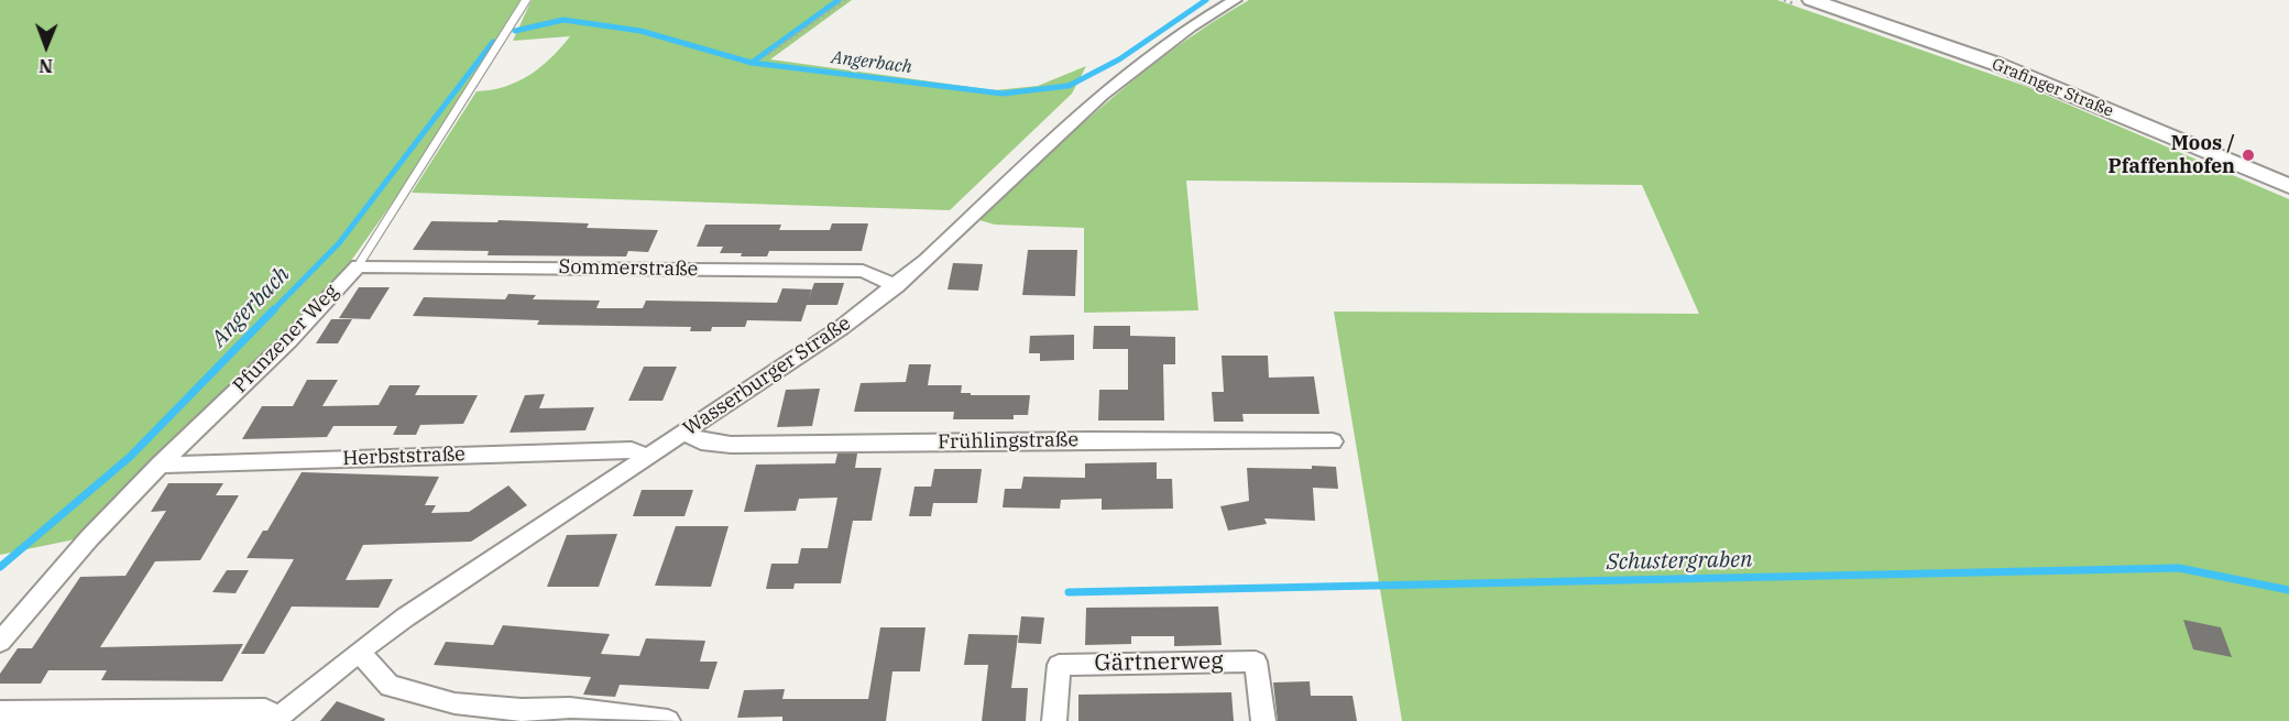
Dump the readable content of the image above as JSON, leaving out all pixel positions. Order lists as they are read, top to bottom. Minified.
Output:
{"streets":{"main road":["Grafinger Straße"],"street":["Sommerstraße","Pfunzener Weg","Wasserburger Straße","Frühlingstraße","Herbststraße","Gärtnerweg"]},"crossings":[["Sommerstraße","Pfunzener Weg"],["Sommerstraße","Wasserburger Straße"],["Pfunzener Weg","Herbststraße"],["Wasserburger Straße","Frühlingstraße"],["Wasserburger Straße","Herbststraße"]],"water":["Angerbach","Schustergraben"],"places":["Moos / Pfaffenhofen"],"north":"bottom"}
